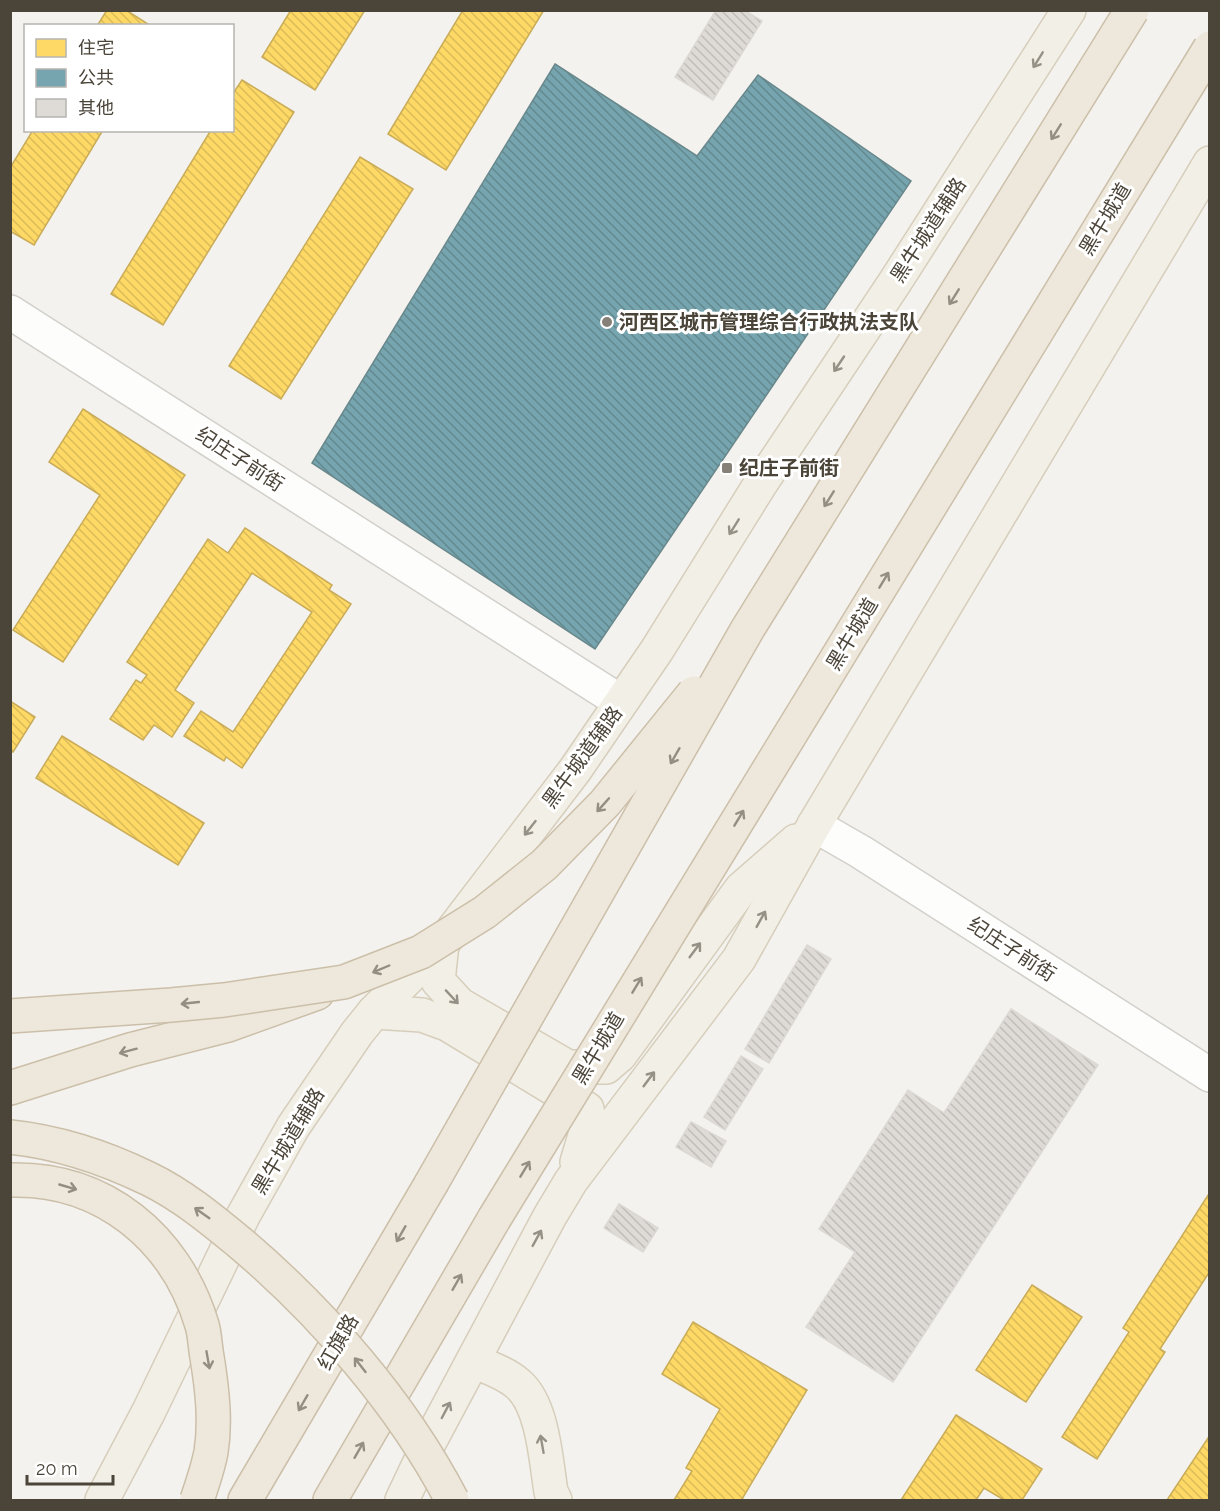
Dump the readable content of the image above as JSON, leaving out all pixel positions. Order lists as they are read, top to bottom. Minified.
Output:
{"streets":{"highway":["黑牛城道","红旗路"],"main road":["黑牛城道辅路"],"street":["纪庄子前街"]},"crossings":[["黑牛城道辅路","纪庄子前街"]],"places":{"other":["河西区城市管理综合行政执法支队"],"transit":["纪庄子前街"]},"legend":["住宅","公共","其他"],"scale_bar":"20 m"}
